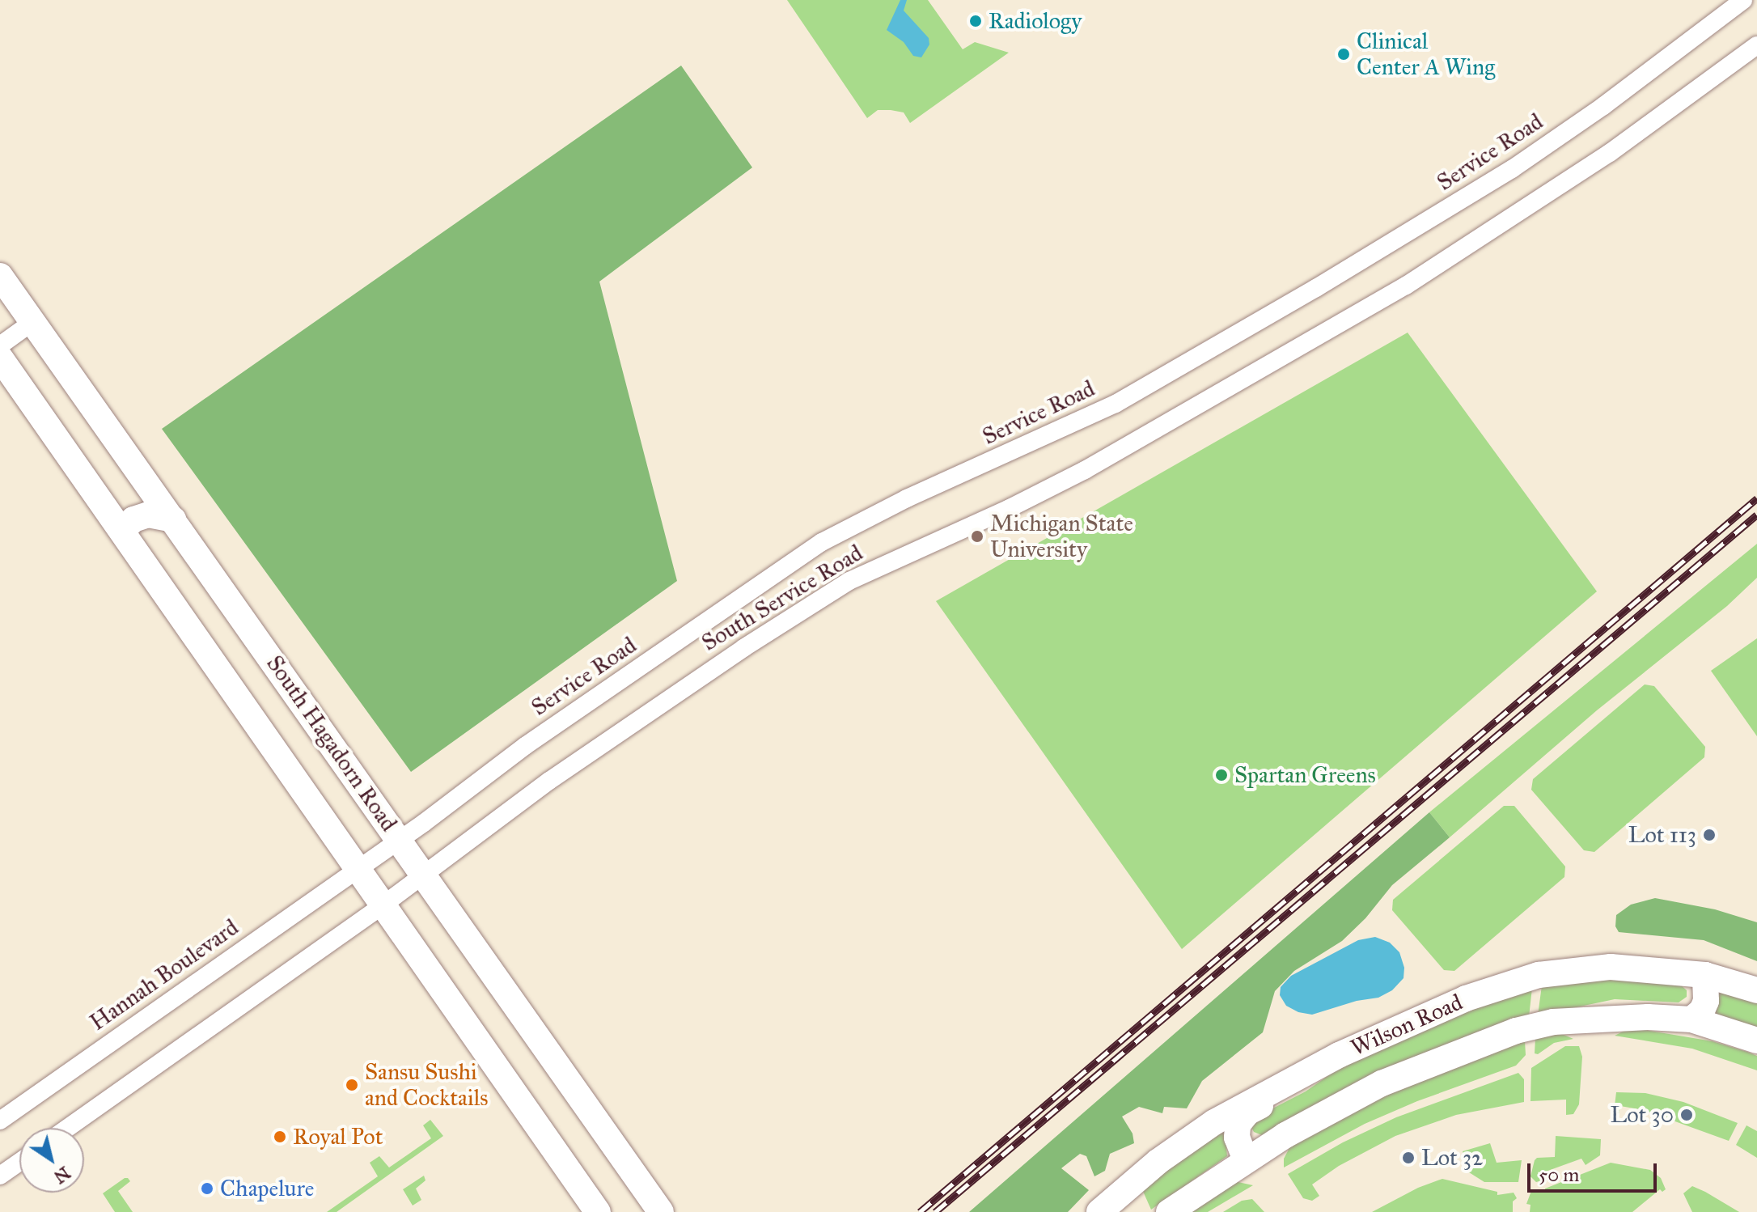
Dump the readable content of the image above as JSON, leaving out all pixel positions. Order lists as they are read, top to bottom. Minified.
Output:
{"streets":{"street":["Service Road","South Service Road","South Hagadorn Road","Hannah Boulevard","Wilson Road"]},"crossings":[["Service Road","South Hagadorn Road"],["Service Road","Hannah Boulevard"],["South Service Road","South Hagadorn Road"]],"places":["Radiology","Clinical Center A Wing","Michigan State University","Spartan Greens","Lot 113","Sansu Sushi and Cocktails","Lot 30","Royal Pot","Lot 32","Chapelure"],"scale_bar":"50 m","north":"bottom right"}
